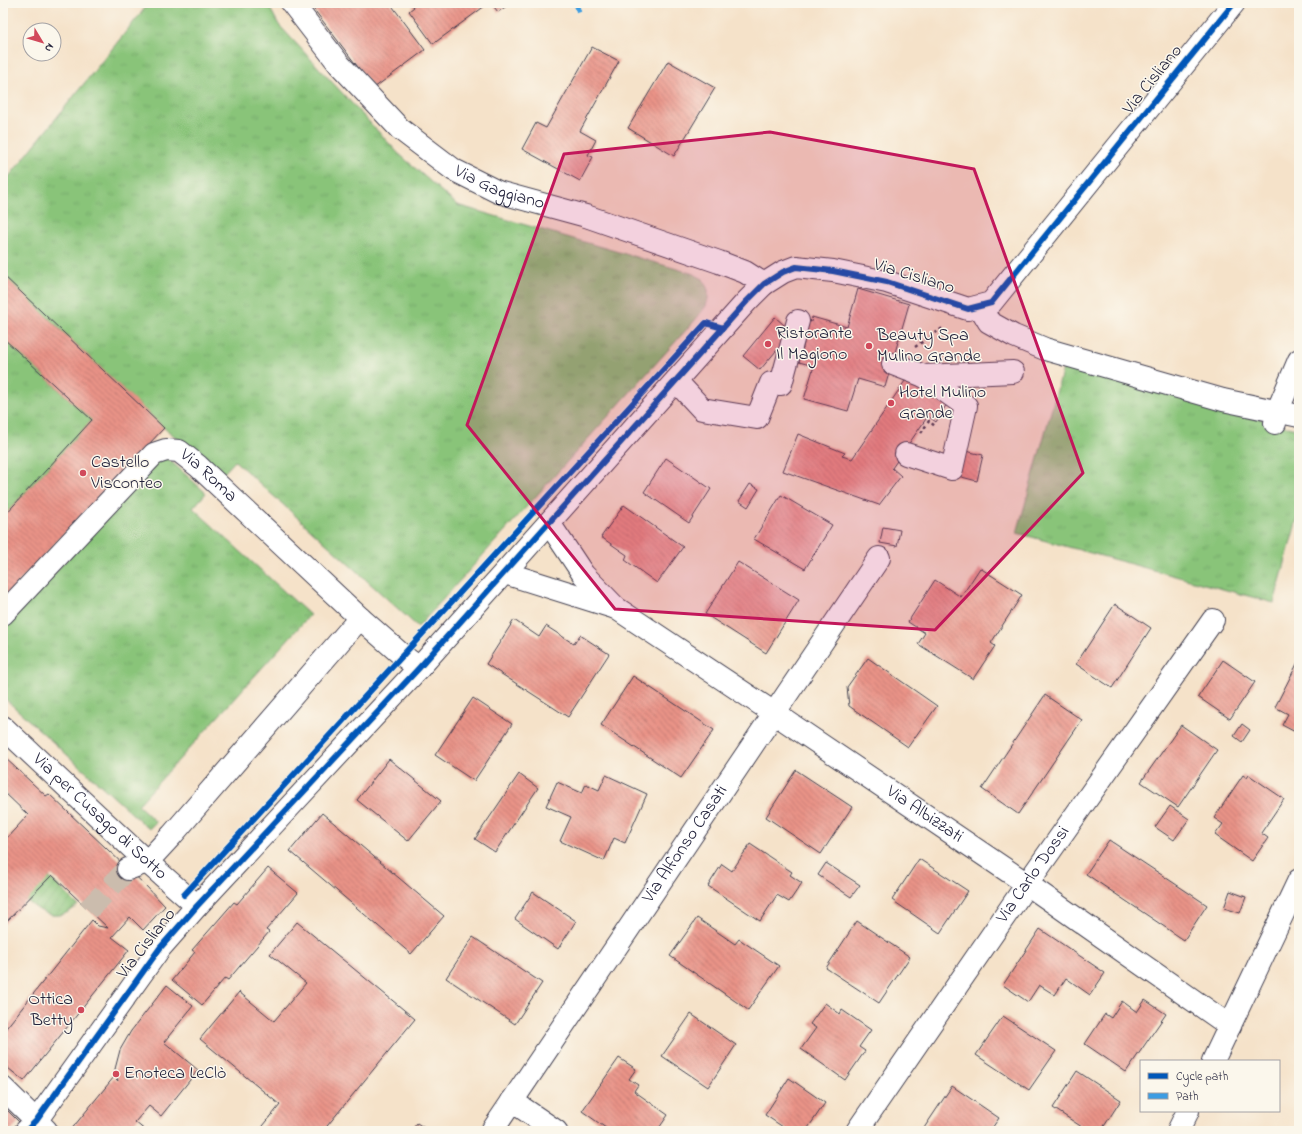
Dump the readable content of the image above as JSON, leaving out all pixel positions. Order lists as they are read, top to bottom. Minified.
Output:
{"streets":{"street":["Via Cisliano","Via Gaggiano","Via Roma","Via Albizzati","Via per Cusago di Sotto","Via Alfonso Casati","Via Carlo Dossi"]},"crossings":[["Via Cisliano","Via Gaggiano"],["Via Cisliano","Via Roma"],["Via Cisliano","Via Albizzati"],["Via Cisliano","Via per Cusago di Sotto"],["Via Albizzati","Via Alfonso Casati"],["Via Albizzati","Via Carlo Dossi"]],"places":["Ristorante Il Magiono","Beauty Spa Mulino Grande","Hotel Mulino Grande","Castello Visconteo","Ottica Betty","Enoteca LeClò"],"legend":["Cycle path","Path"],"north":"bottom right"}
